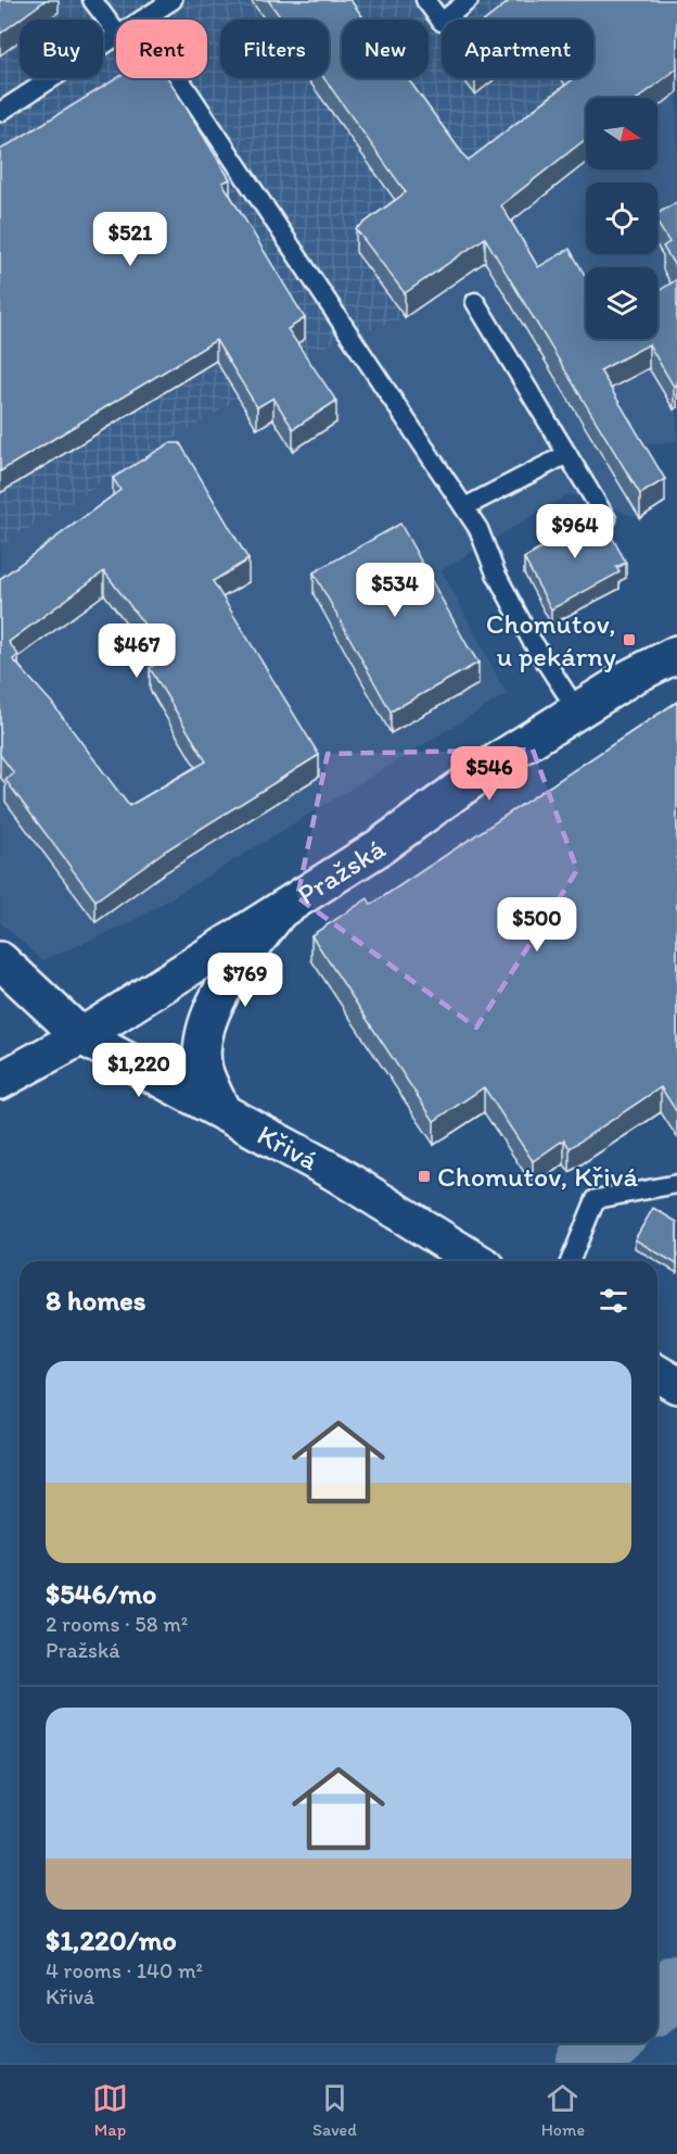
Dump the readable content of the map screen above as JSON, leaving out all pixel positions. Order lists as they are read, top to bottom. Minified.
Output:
{"streets":{"street":["Pražská","Křivá"]},"crossings":[["Pražská","Křivá"]],"places":{"transit":["Chomutov, u pekárny","Chomutov, Křivá"]},"north":"right","page":{"chip":["Buy","Rent","Filters","New","Apartment"],"price":["$521","$964","$534","$467","$546","$500","$769","$1,220"],"heading":"8 homes","list":[{"name":"$546/mo","note":"2 rooms · 58 m² · Pražská"},{"name":"$1,220/mo","note":"4 rooms · 140 m² · Křivá"}],"tabs":["Map","Saved","Home"]}}
